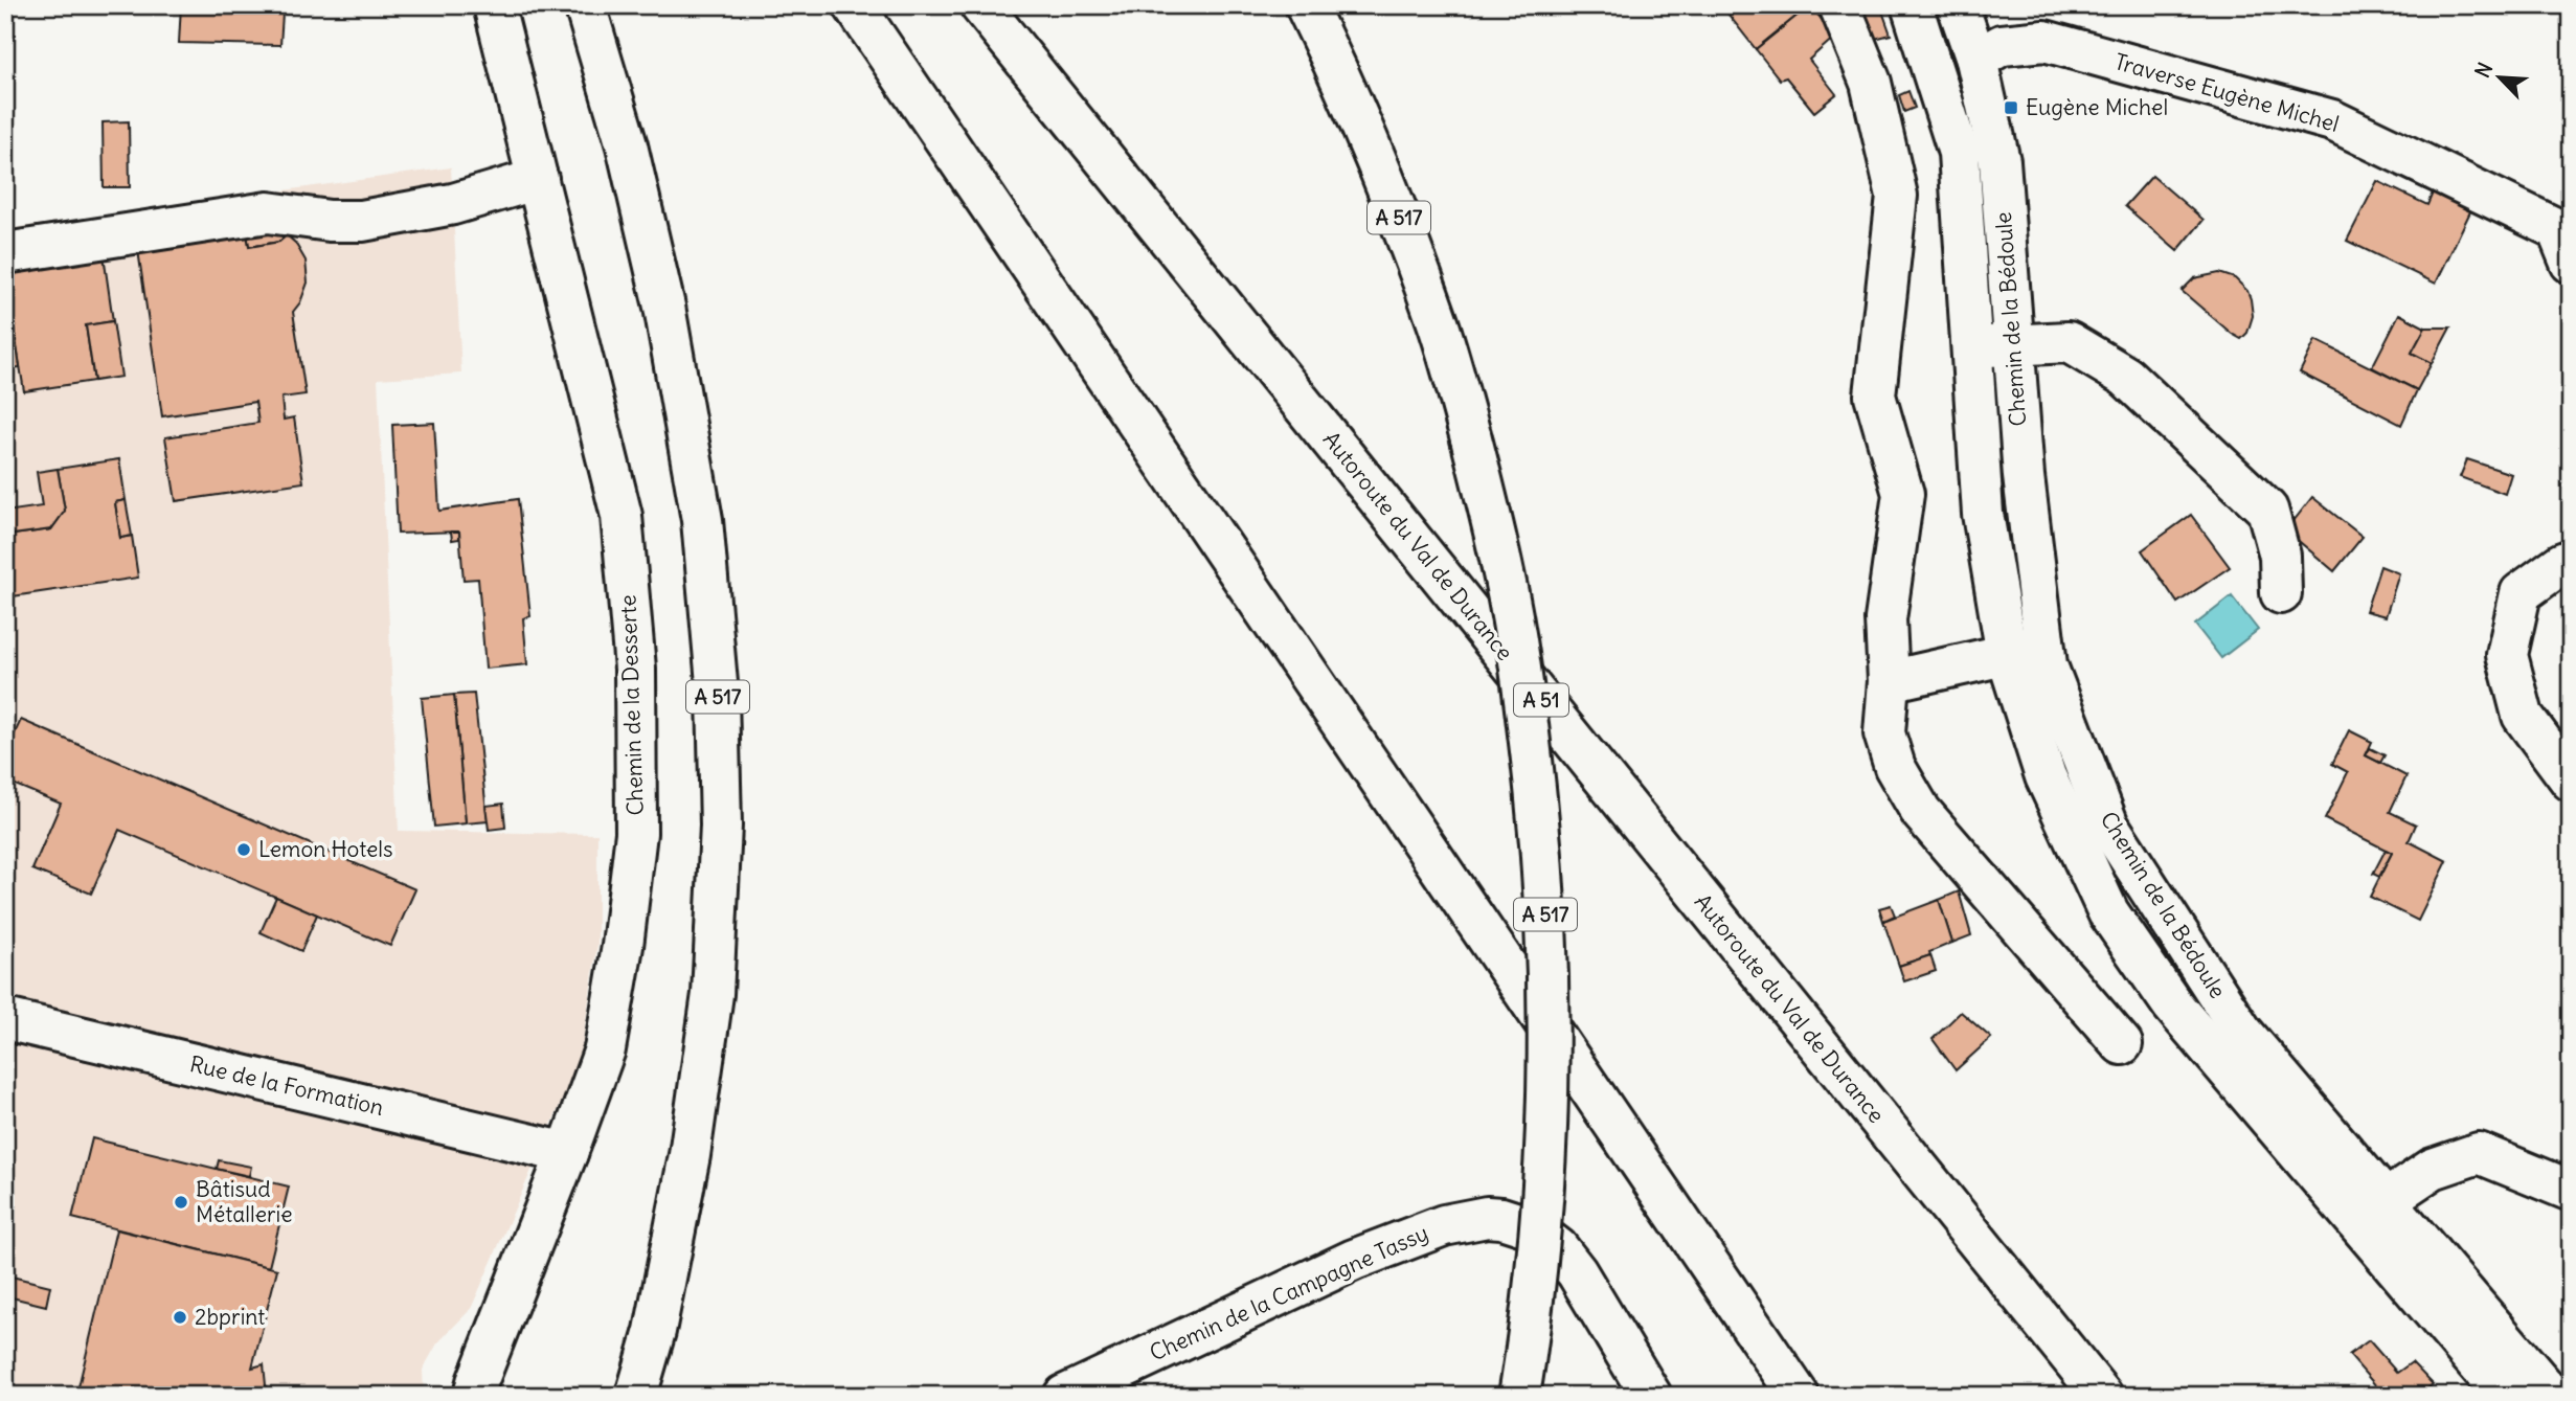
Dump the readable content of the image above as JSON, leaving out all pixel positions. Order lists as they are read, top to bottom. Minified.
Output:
{"streets":{"main road":["Traverse Eugène Michel","A 517","Chemin de la Bédoule","Autoroute du Val de Durance","A 51","Chemin de la Desserte","Rue de la Formation","Chemin de la Campagne Tassy"]},"crossings":[["Traverse Eugène Michel","Chemin de la Bédoule"],["Chemin de la Desserte","Rue de la Formation"]],"places":{"transit":["Eugène Michel"],"other":["Lemon Hotels","Bâtisud Métallerie","2bprint"]},"north":"top left"}
